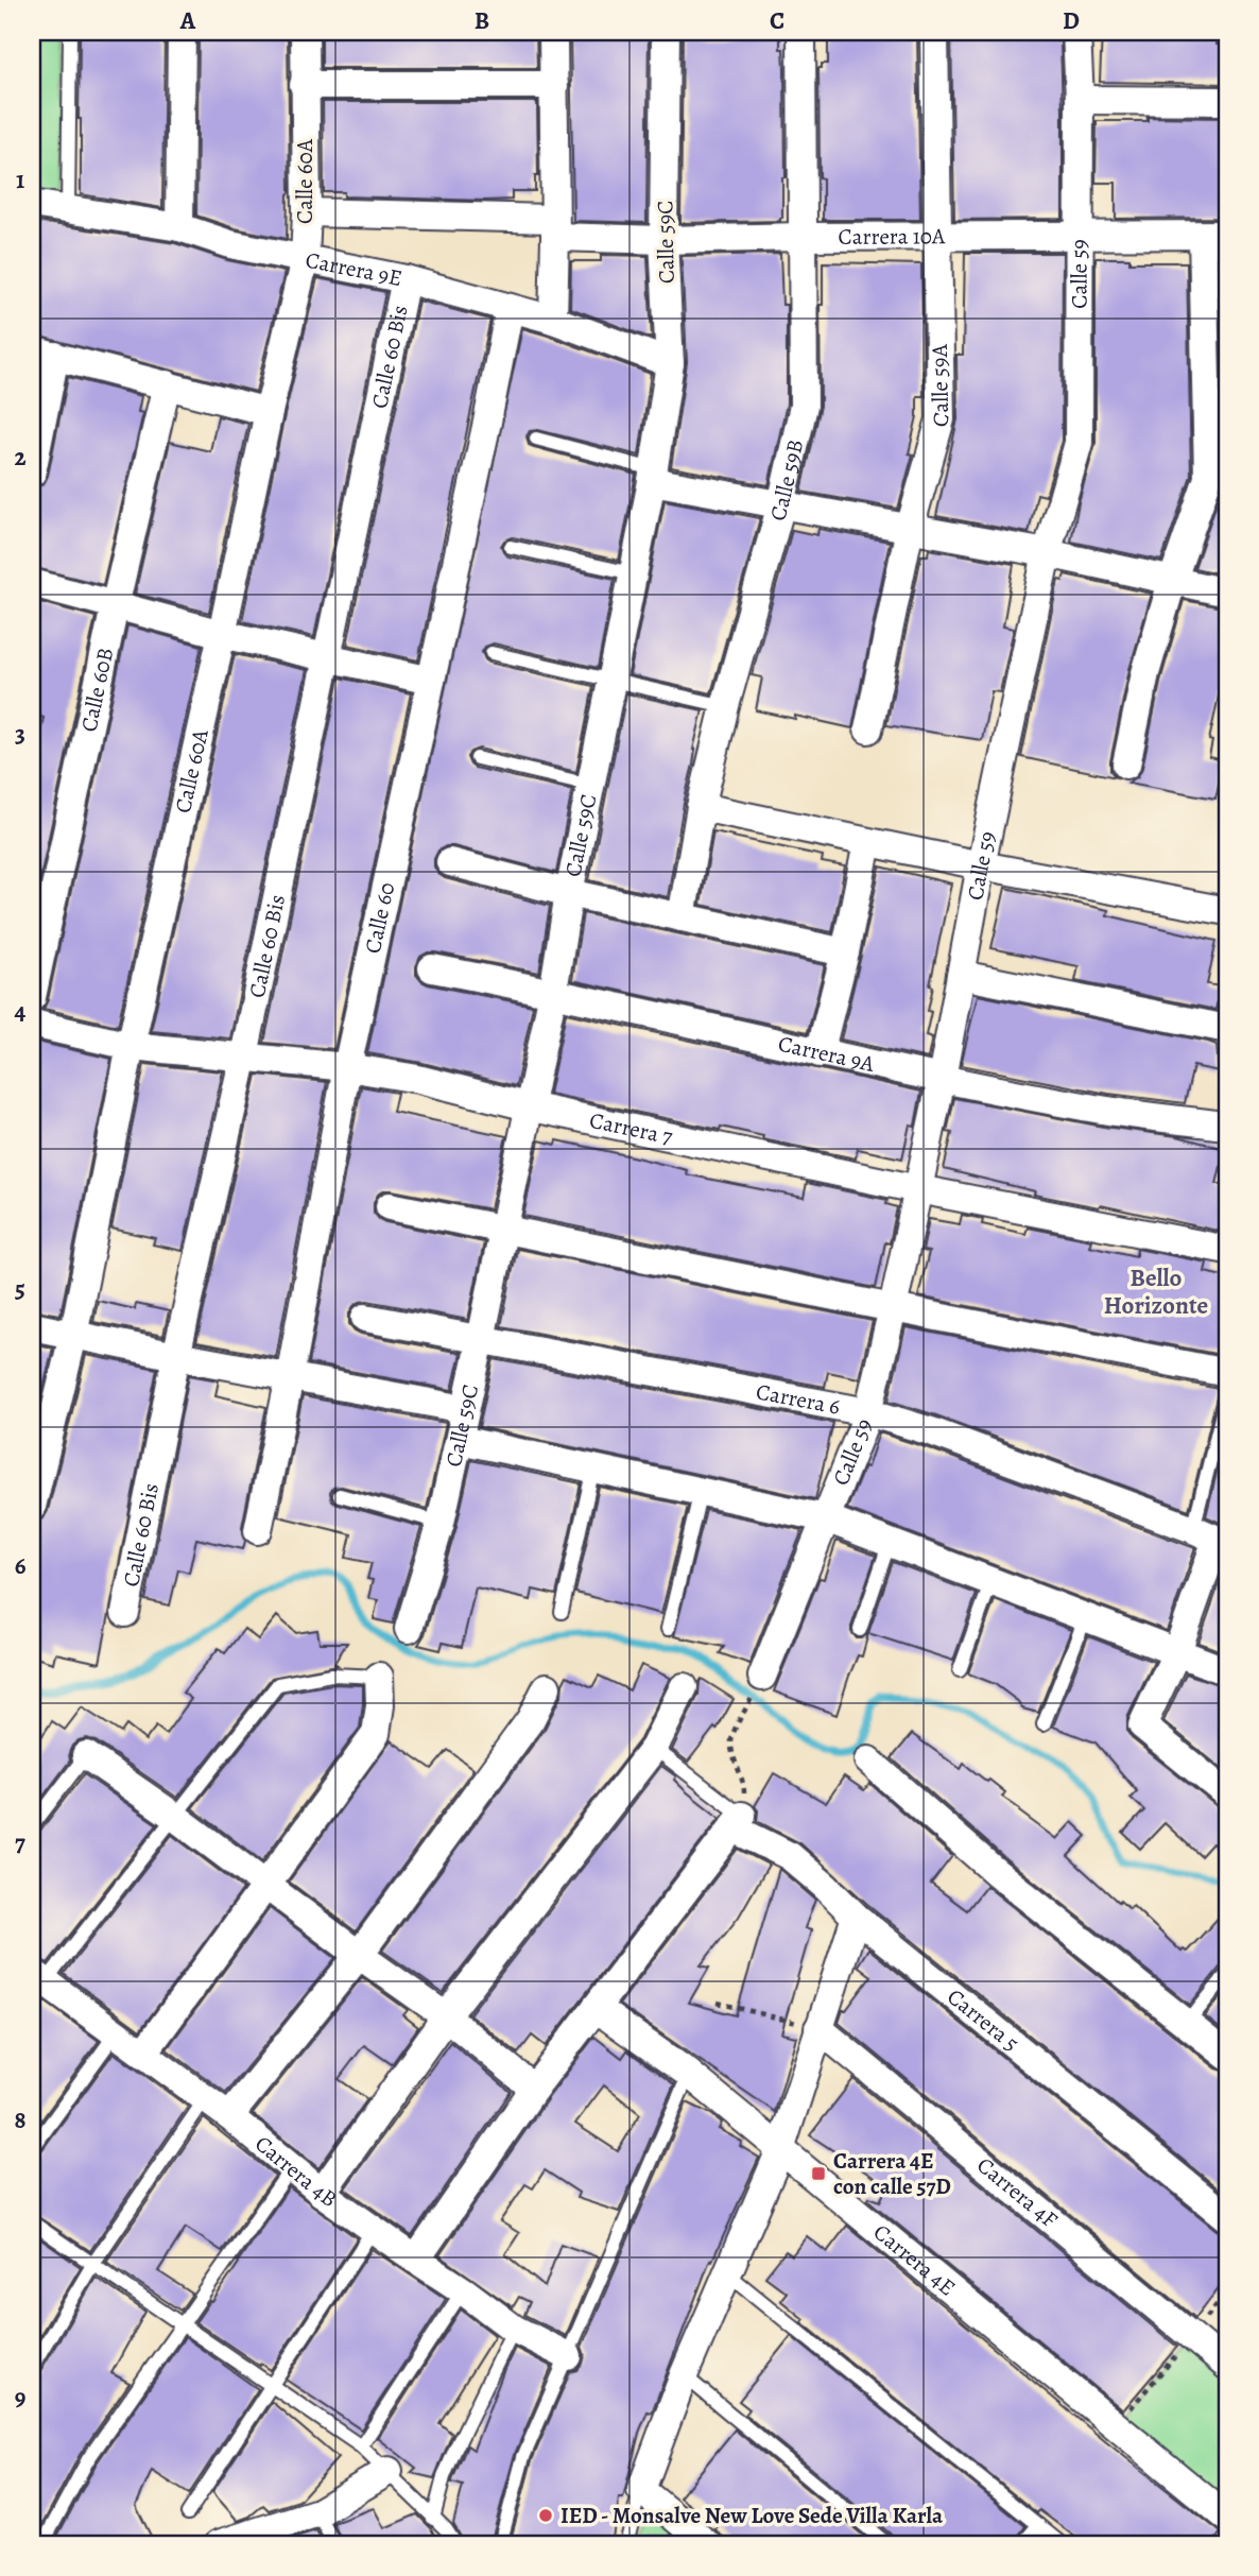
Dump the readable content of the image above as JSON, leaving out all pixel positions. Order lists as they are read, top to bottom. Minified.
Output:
{"streets":{"street":["Calle 60A","Carrera 10A","Calle 59C","Carrera 9E","Calle 59","Calle 60 Bis","Calle 59A","Calle 59B","Calle 60B","Calle 60","Carrera 9A","Carrera 7","Carrera 6","Carrera 5","Carrera 4B","Carrera 4F","Carrera 4E"]},"crossings":[["Calle 60A","Carrera 10A"],["Calle 60A","Carrera 9E"],["Calle 60A","Carrera 7"],["Carrera 10A","Calle 59C"],["Carrera 10A","Calle 59"],["Carrera 10A","Calle 59A"],["Carrera 10A","Calle 59B"],["Calle 59C","Carrera 9E"],["Calle 59C","Carrera 9A"],["Calle 59C","Carrera 7"],["Calle 59C","Carrera 6"],["Carrera 9E","Calle 60 Bis"],["Carrera 9E","Calle 60"],["Calle 59","Carrera 9A"],["Calle 59","Carrera 7"],["Calle 59","Carrera 6"],["Calle 60 Bis","Carrera 7"],["Calle 60","Carrera 7"]],"districts":["Bello Horizonte"],"places":{"transit":["Carrera 4E con calle 57D"],"other":["IED - Monsalve New Love Sede Villa Karla"]},"grid":{"columns":["A","B","C","D"],"rows":["1","2","3","4","5","6","7","8","9"]}}
